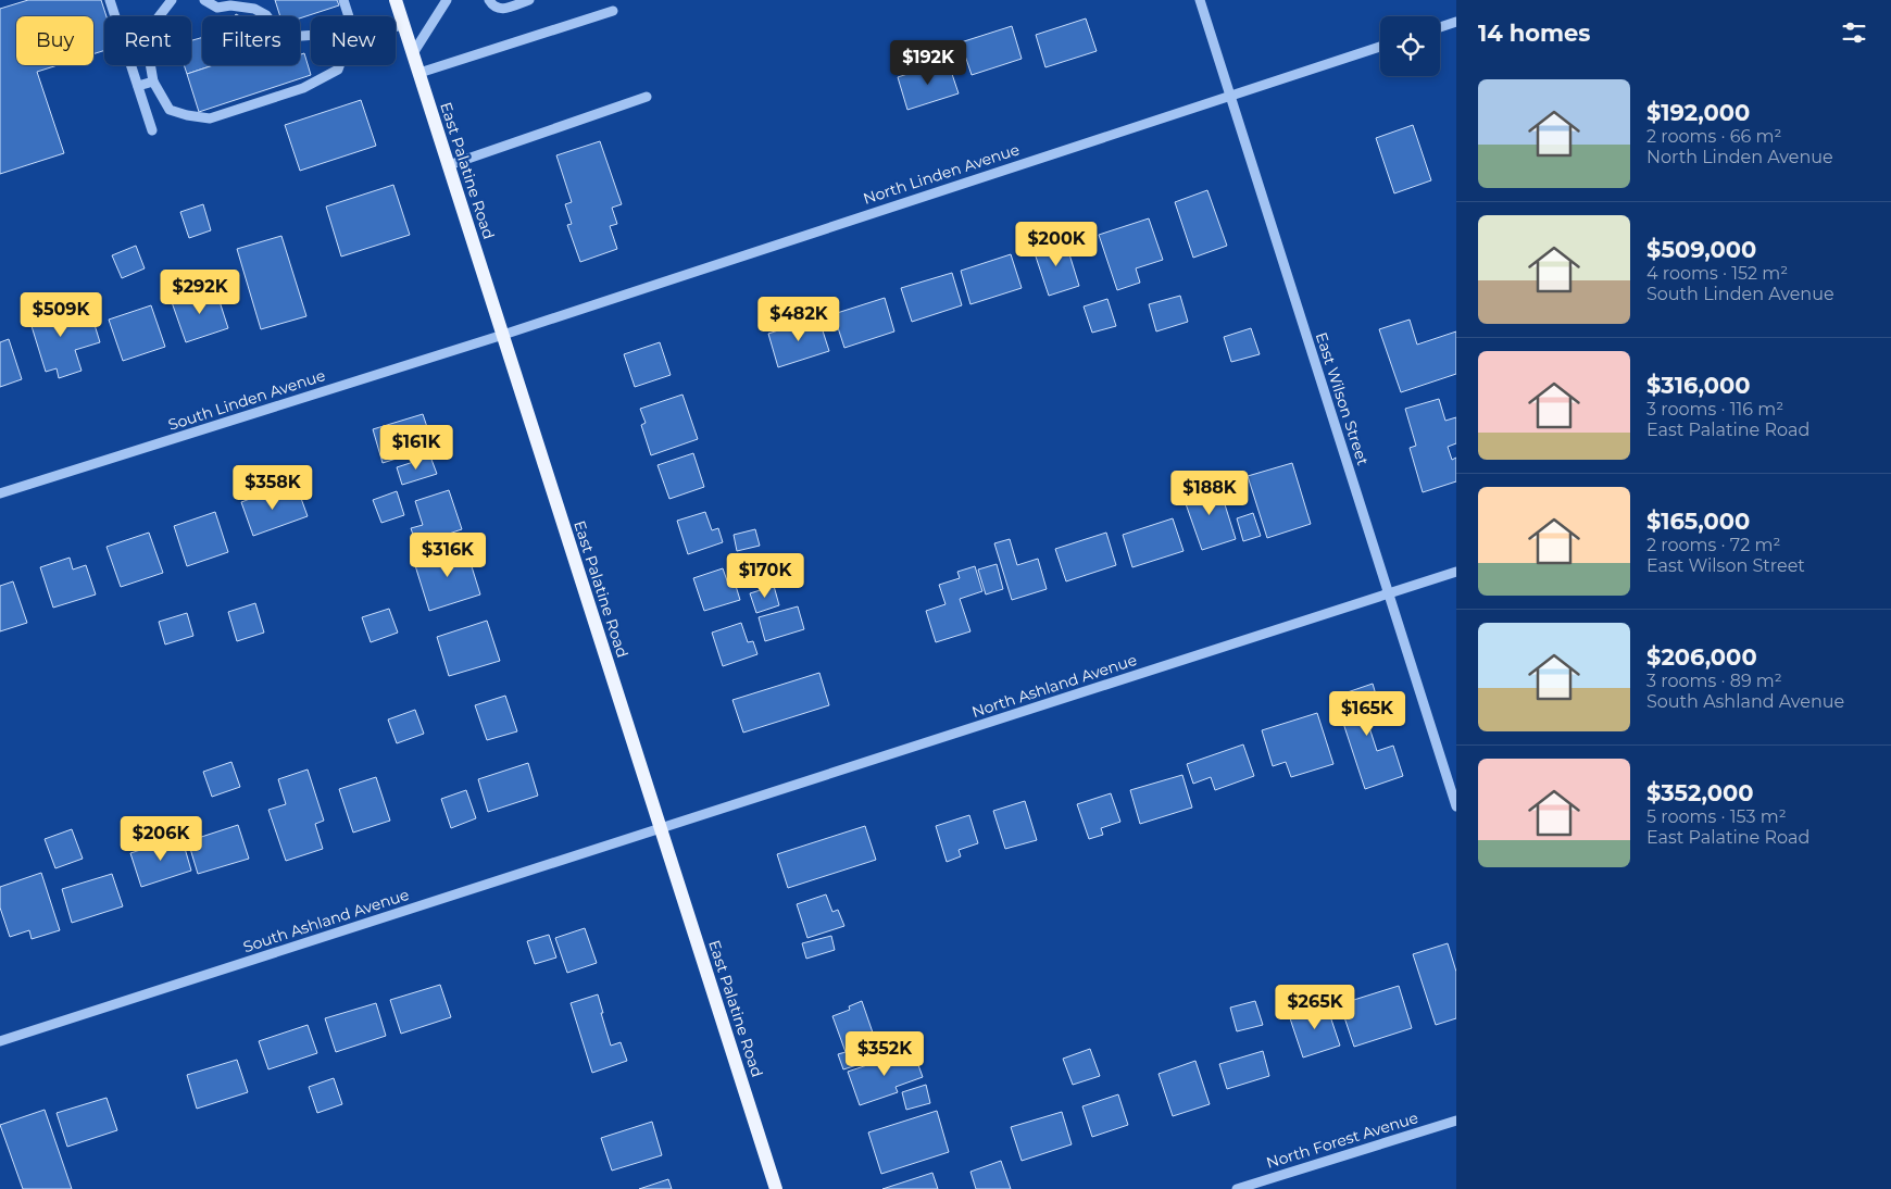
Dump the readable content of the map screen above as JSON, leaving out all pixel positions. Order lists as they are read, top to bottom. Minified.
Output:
{"streets":{"main road":["East Palatine Road"],"street":["North Linden Avenue","East Wilson Street","South Linden Avenue","North Ashland Avenue","South Ashland Avenue","North Forest Avenue"]},"crossings":[["East Palatine Road","North Linden Avenue"],["East Palatine Road","South Linden Avenue"],["East Palatine Road","North Ashland Avenue"],["East Palatine Road","South Ashland Avenue"],["North Linden Avenue","East Wilson Street"],["North Linden Avenue","South Linden Avenue"],["East Wilson Street","North Ashland Avenue"],["North Ashland Avenue","South Ashland Avenue"]],"page":{"heading":"14 homes","chip":["Buy","Rent","Filters","New"],"price":["$192K","$200K","$292K","$509K","$482K","$161K","$358K","$188K","$316K","$170K","$165K","$206K","$265K","$352K"],"list":[{"name":"$192,000","note":"2 rooms · 66 m² · North Linden Avenue"},{"name":"$509,000","note":"4 rooms · 152 m² · South Linden Avenue"},{"name":"$316,000","note":"3 rooms · 116 m² · East Palatine Road"},{"name":"$165,000","note":"2 rooms · 72 m² · East Wilson Street"},{"name":"$206,000","note":"3 rooms · 89 m² · South Ashland Avenue"},{"name":"$352,000","note":"5 rooms · 153 m² · East Palatine Road"}]}}
